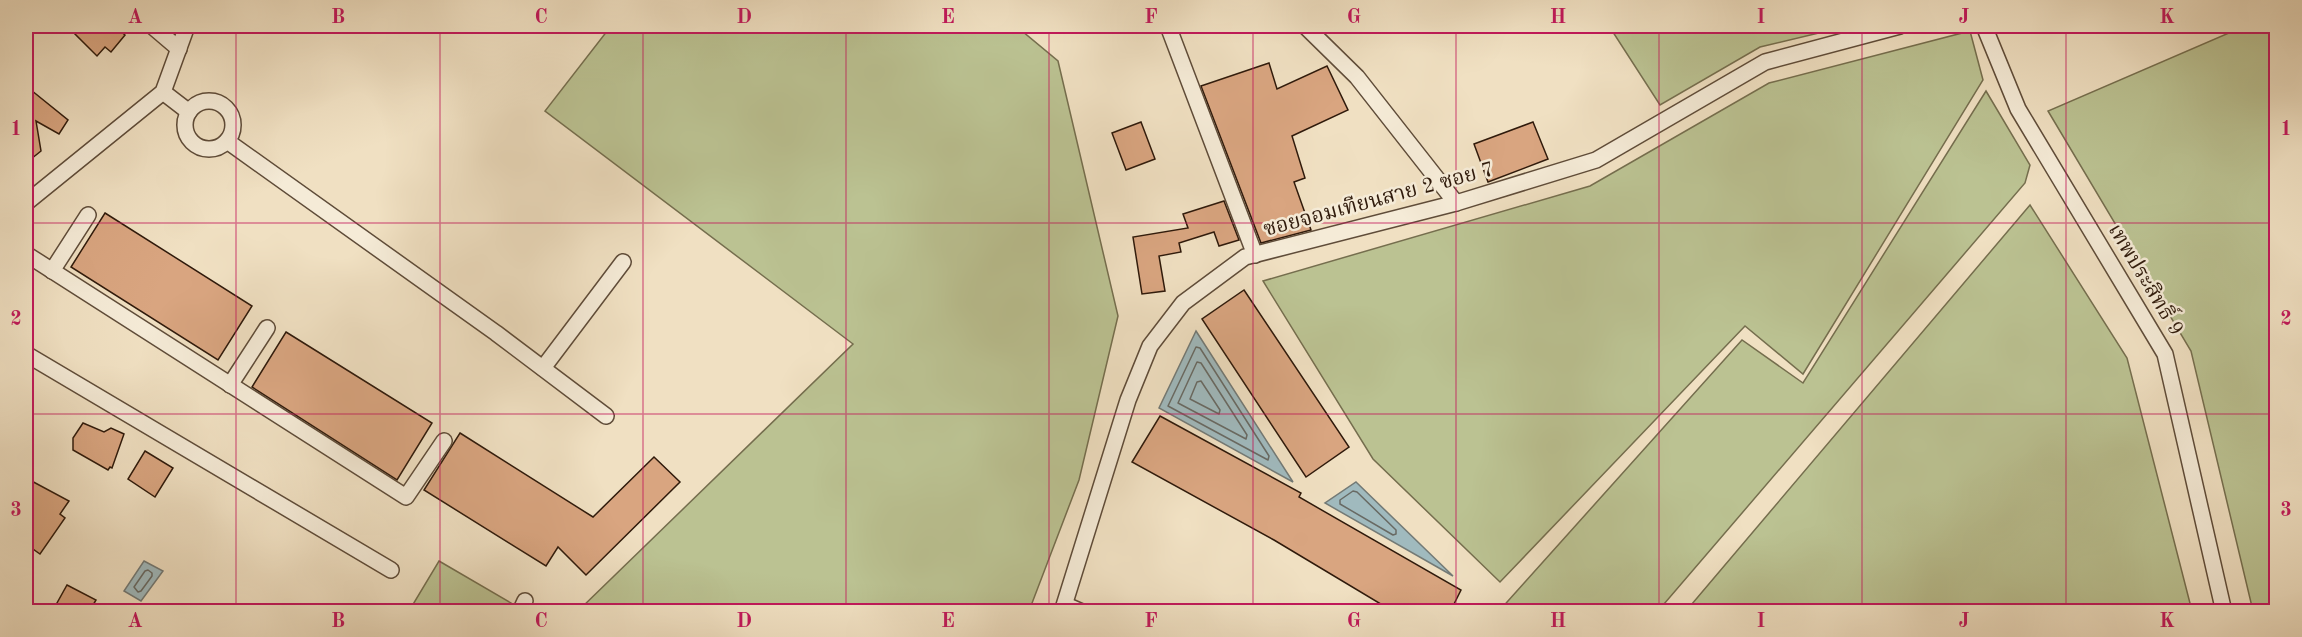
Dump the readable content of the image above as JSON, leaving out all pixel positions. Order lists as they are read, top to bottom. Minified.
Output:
{"streets":{"street":["ซอยจอมเทียนสาย 2 ซอย 7","เทพประสิทธิ์ 9"]},"grid":{"columns":["A","B","C","D","E","F","G","H","I","J","K"],"rows":["1","2","3"]}}
